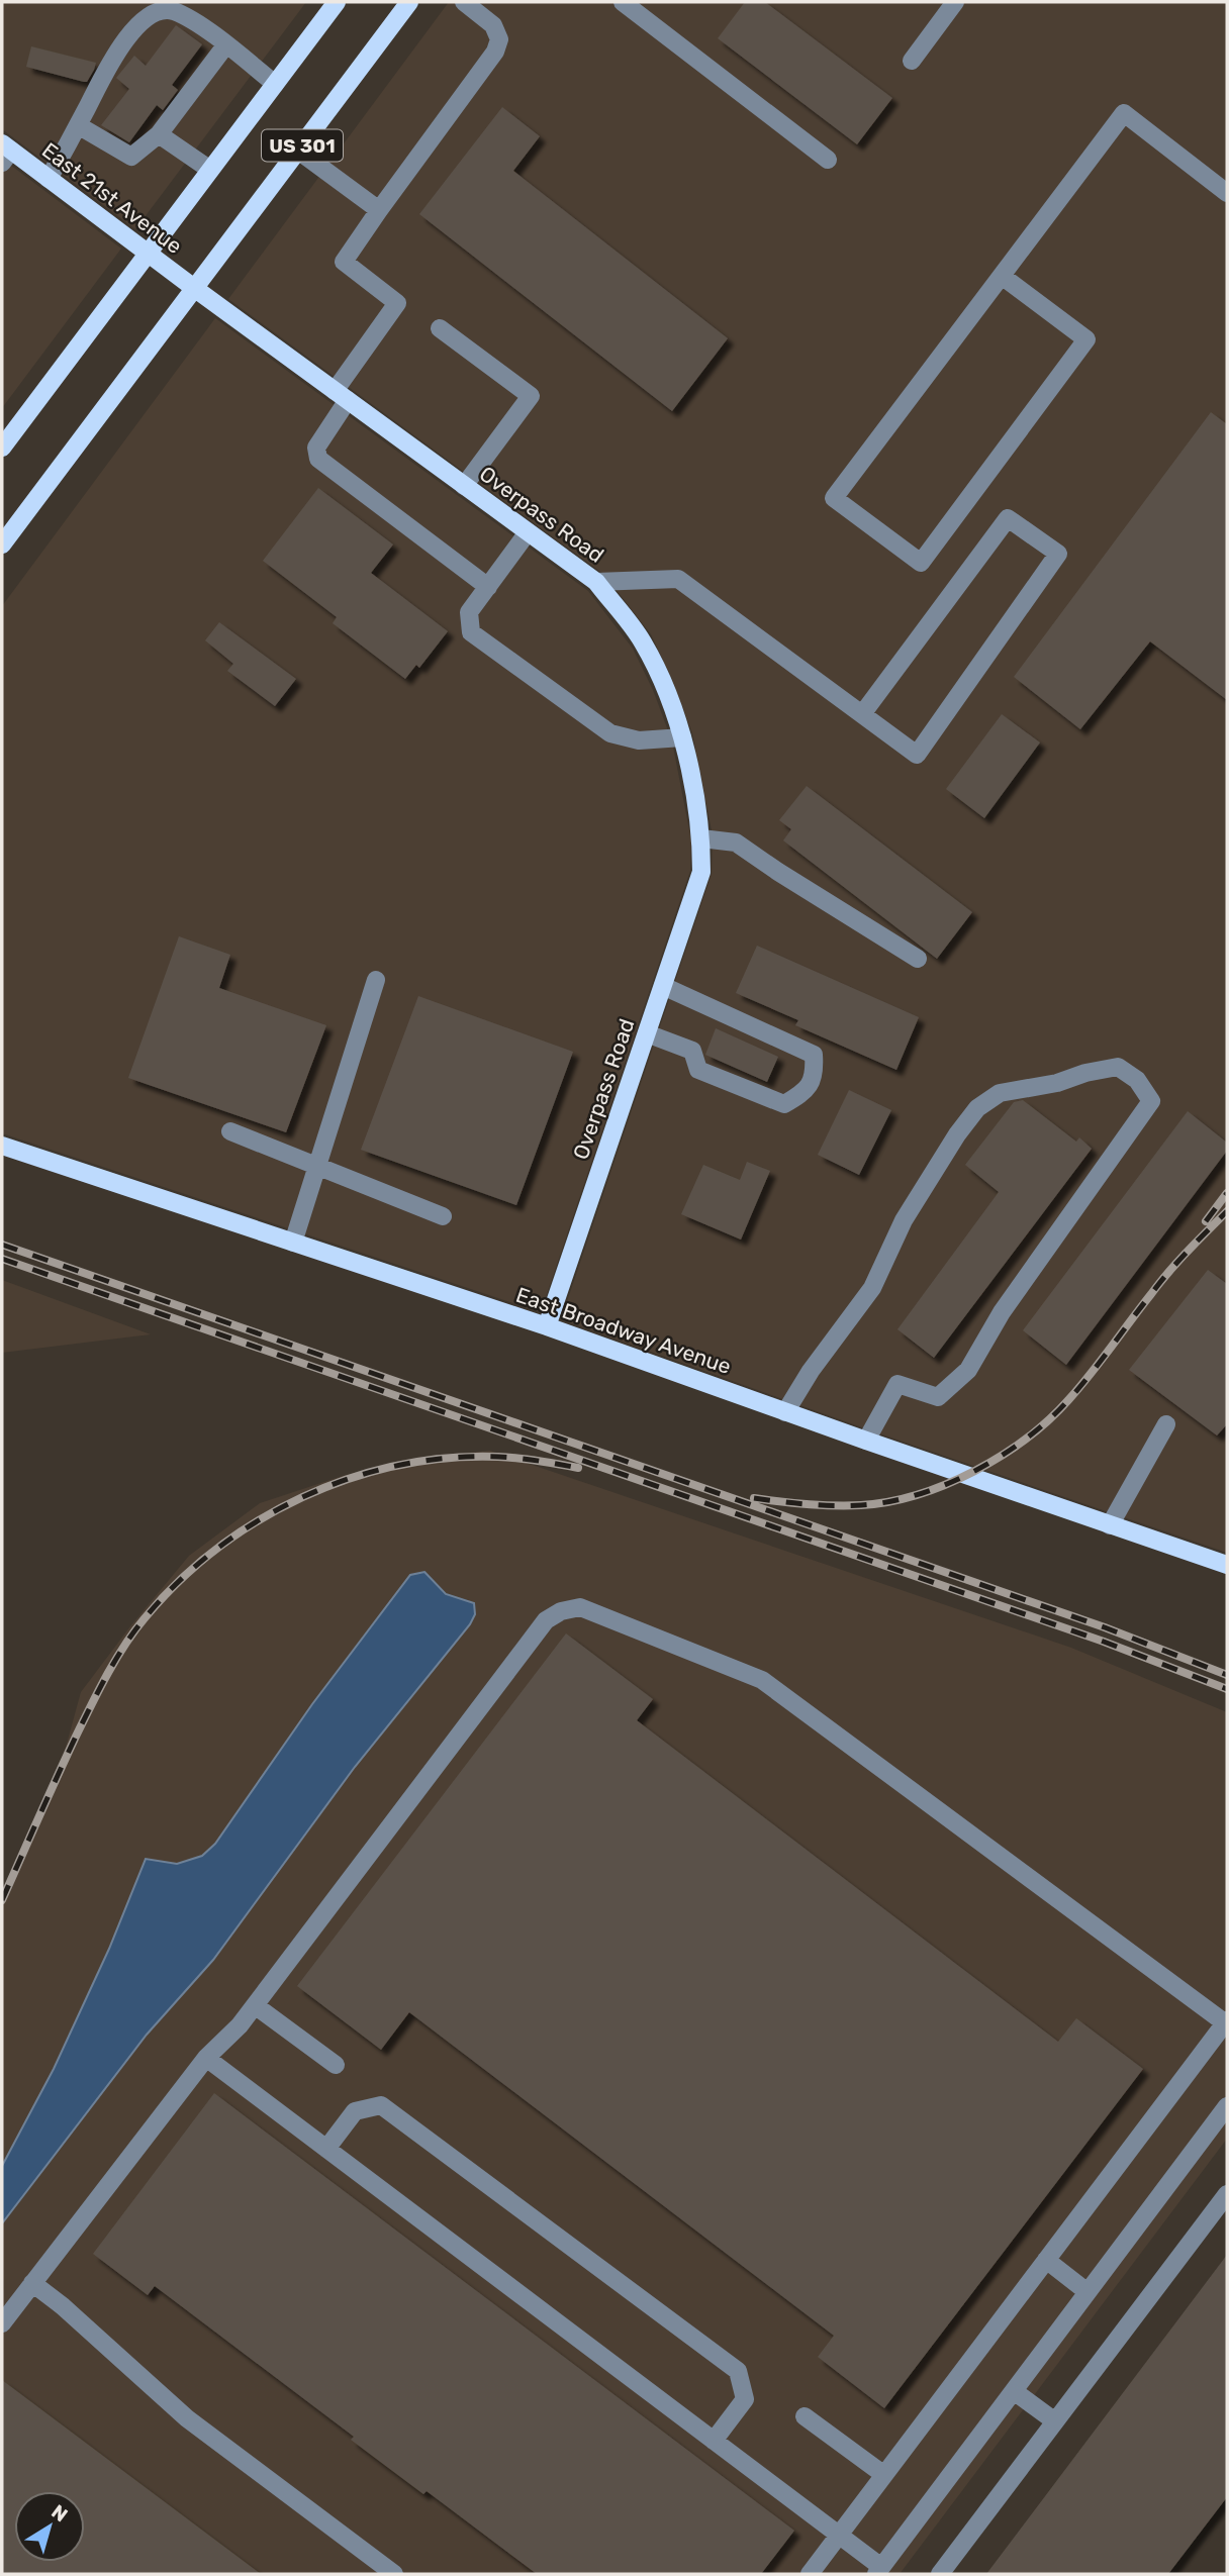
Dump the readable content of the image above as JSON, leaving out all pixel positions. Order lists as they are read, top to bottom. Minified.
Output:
{"streets":{"main road":["US 301","East 21st Avenue","Overpass Road","East Broadway Avenue"]},"crossings":[["US 301","East 21st Avenue"],["US 301","Overpass Road"],["East 21st Avenue","Overpass Road"],["Overpass Road","East Broadway Avenue"]],"north":"top right"}
